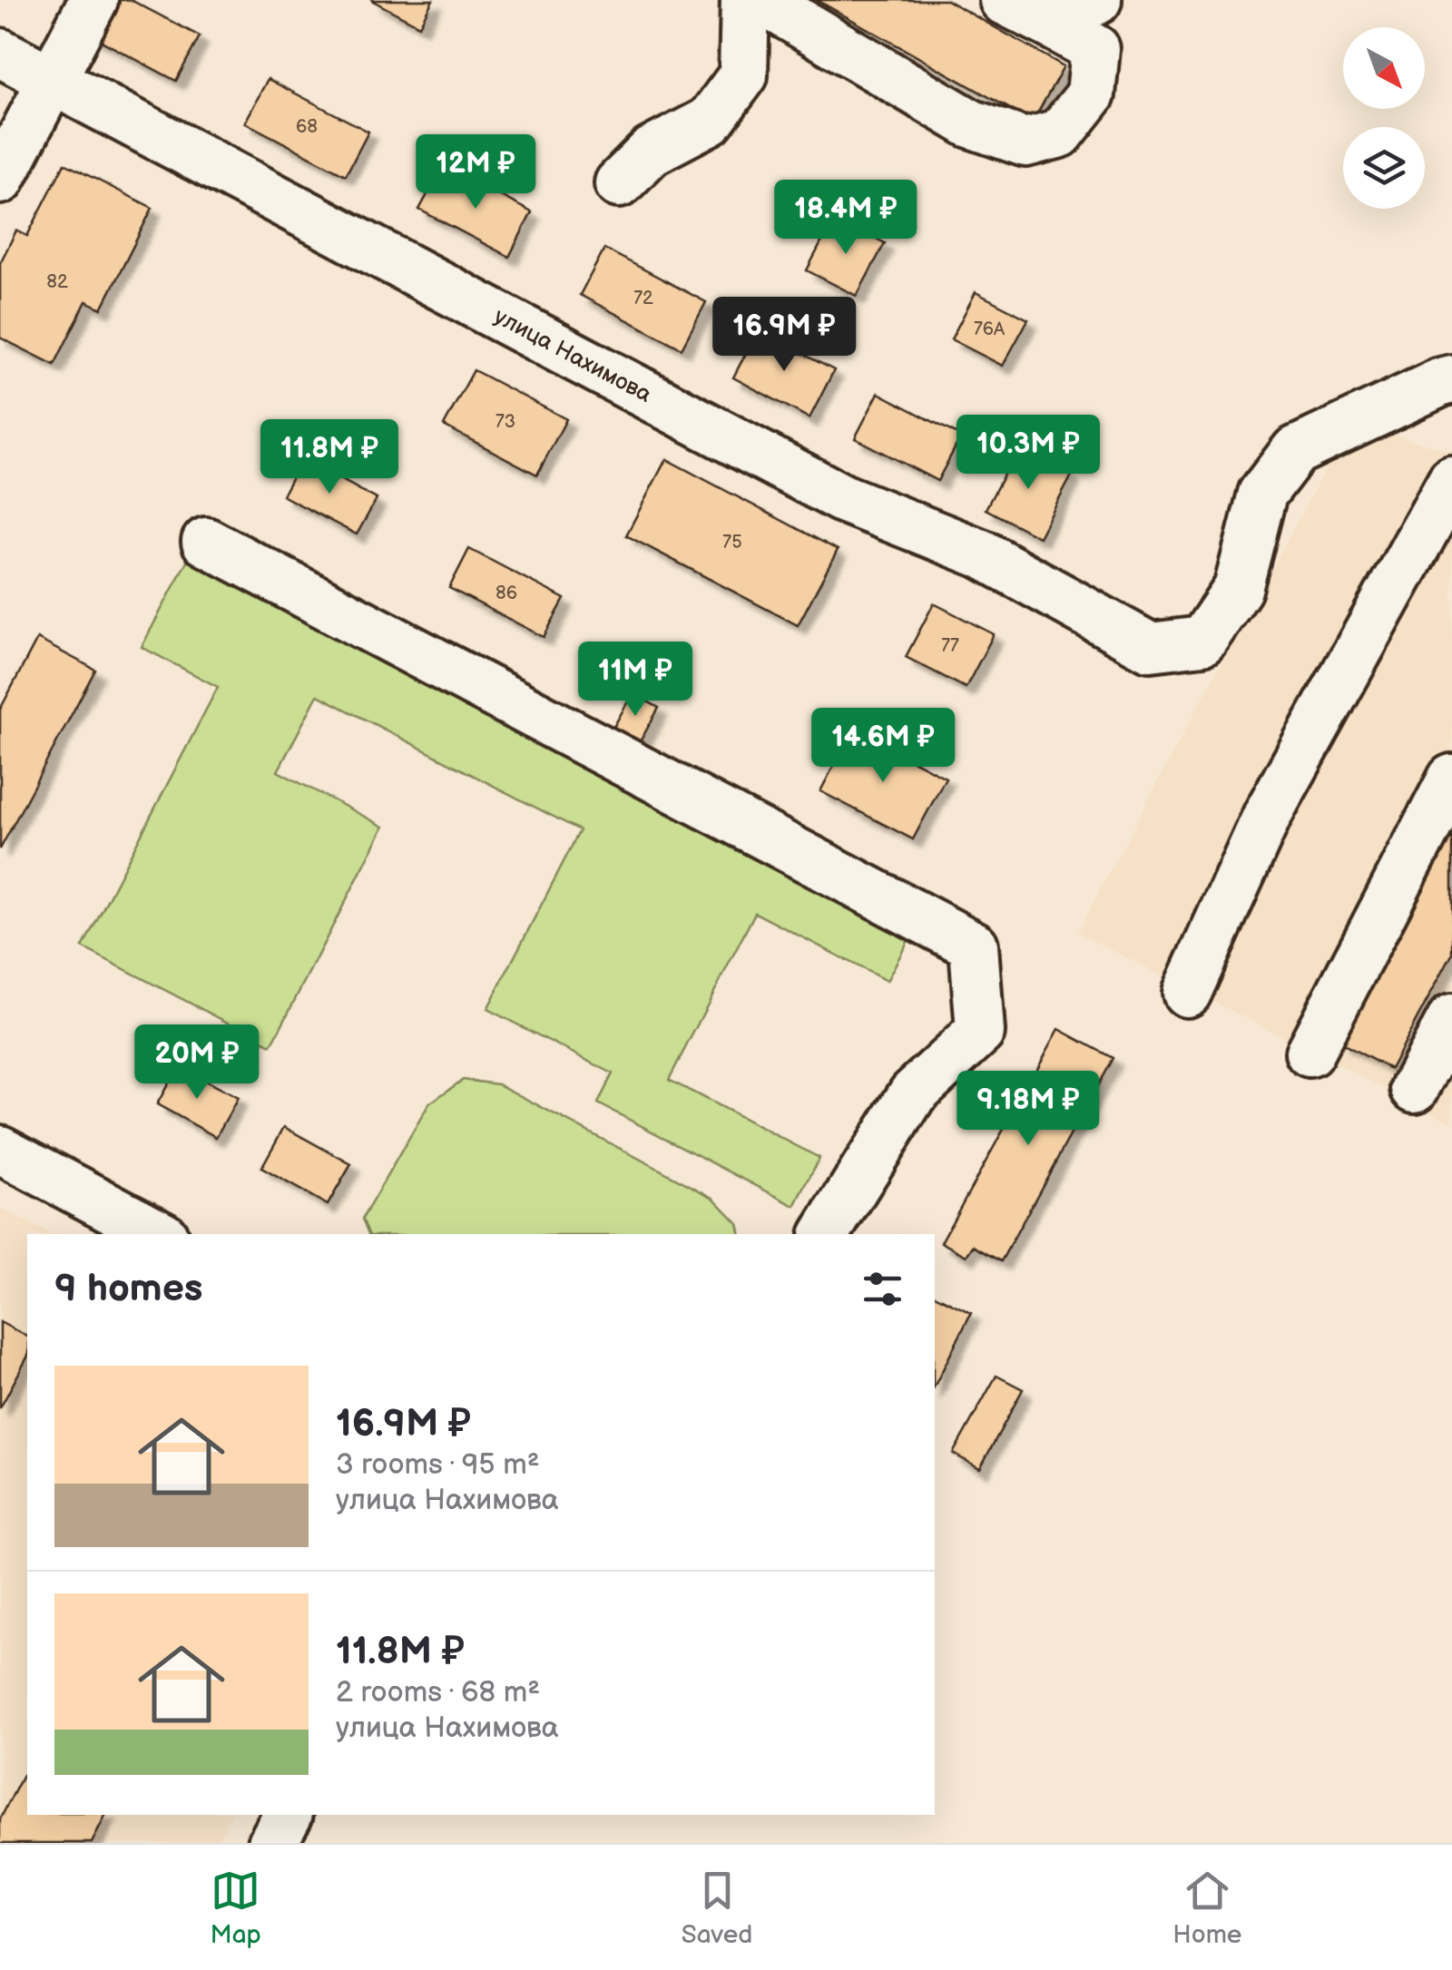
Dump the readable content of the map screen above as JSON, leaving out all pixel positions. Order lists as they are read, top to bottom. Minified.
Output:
{"streets":{"street":["улица Нахимова"]},"house_numbers":["68","82","72","76А","73","75","86","77"],"north":"bottom right","page":{"price":["12M ₽","18.4M ₽","16.9M ₽","10.3M ₽","11.8M ₽","11M ₽","14.6M ₽","20M ₽","9.18M ₽"],"heading":"9 homes","list":[{"name":"16.9M ₽","note":"3 rooms · 95 m² · улица Нахимова"},{"name":"11.8M ₽","note":"2 rooms · 68 m² · улица Нахимова"}],"tabs":["Map","Saved","Home"]}}
